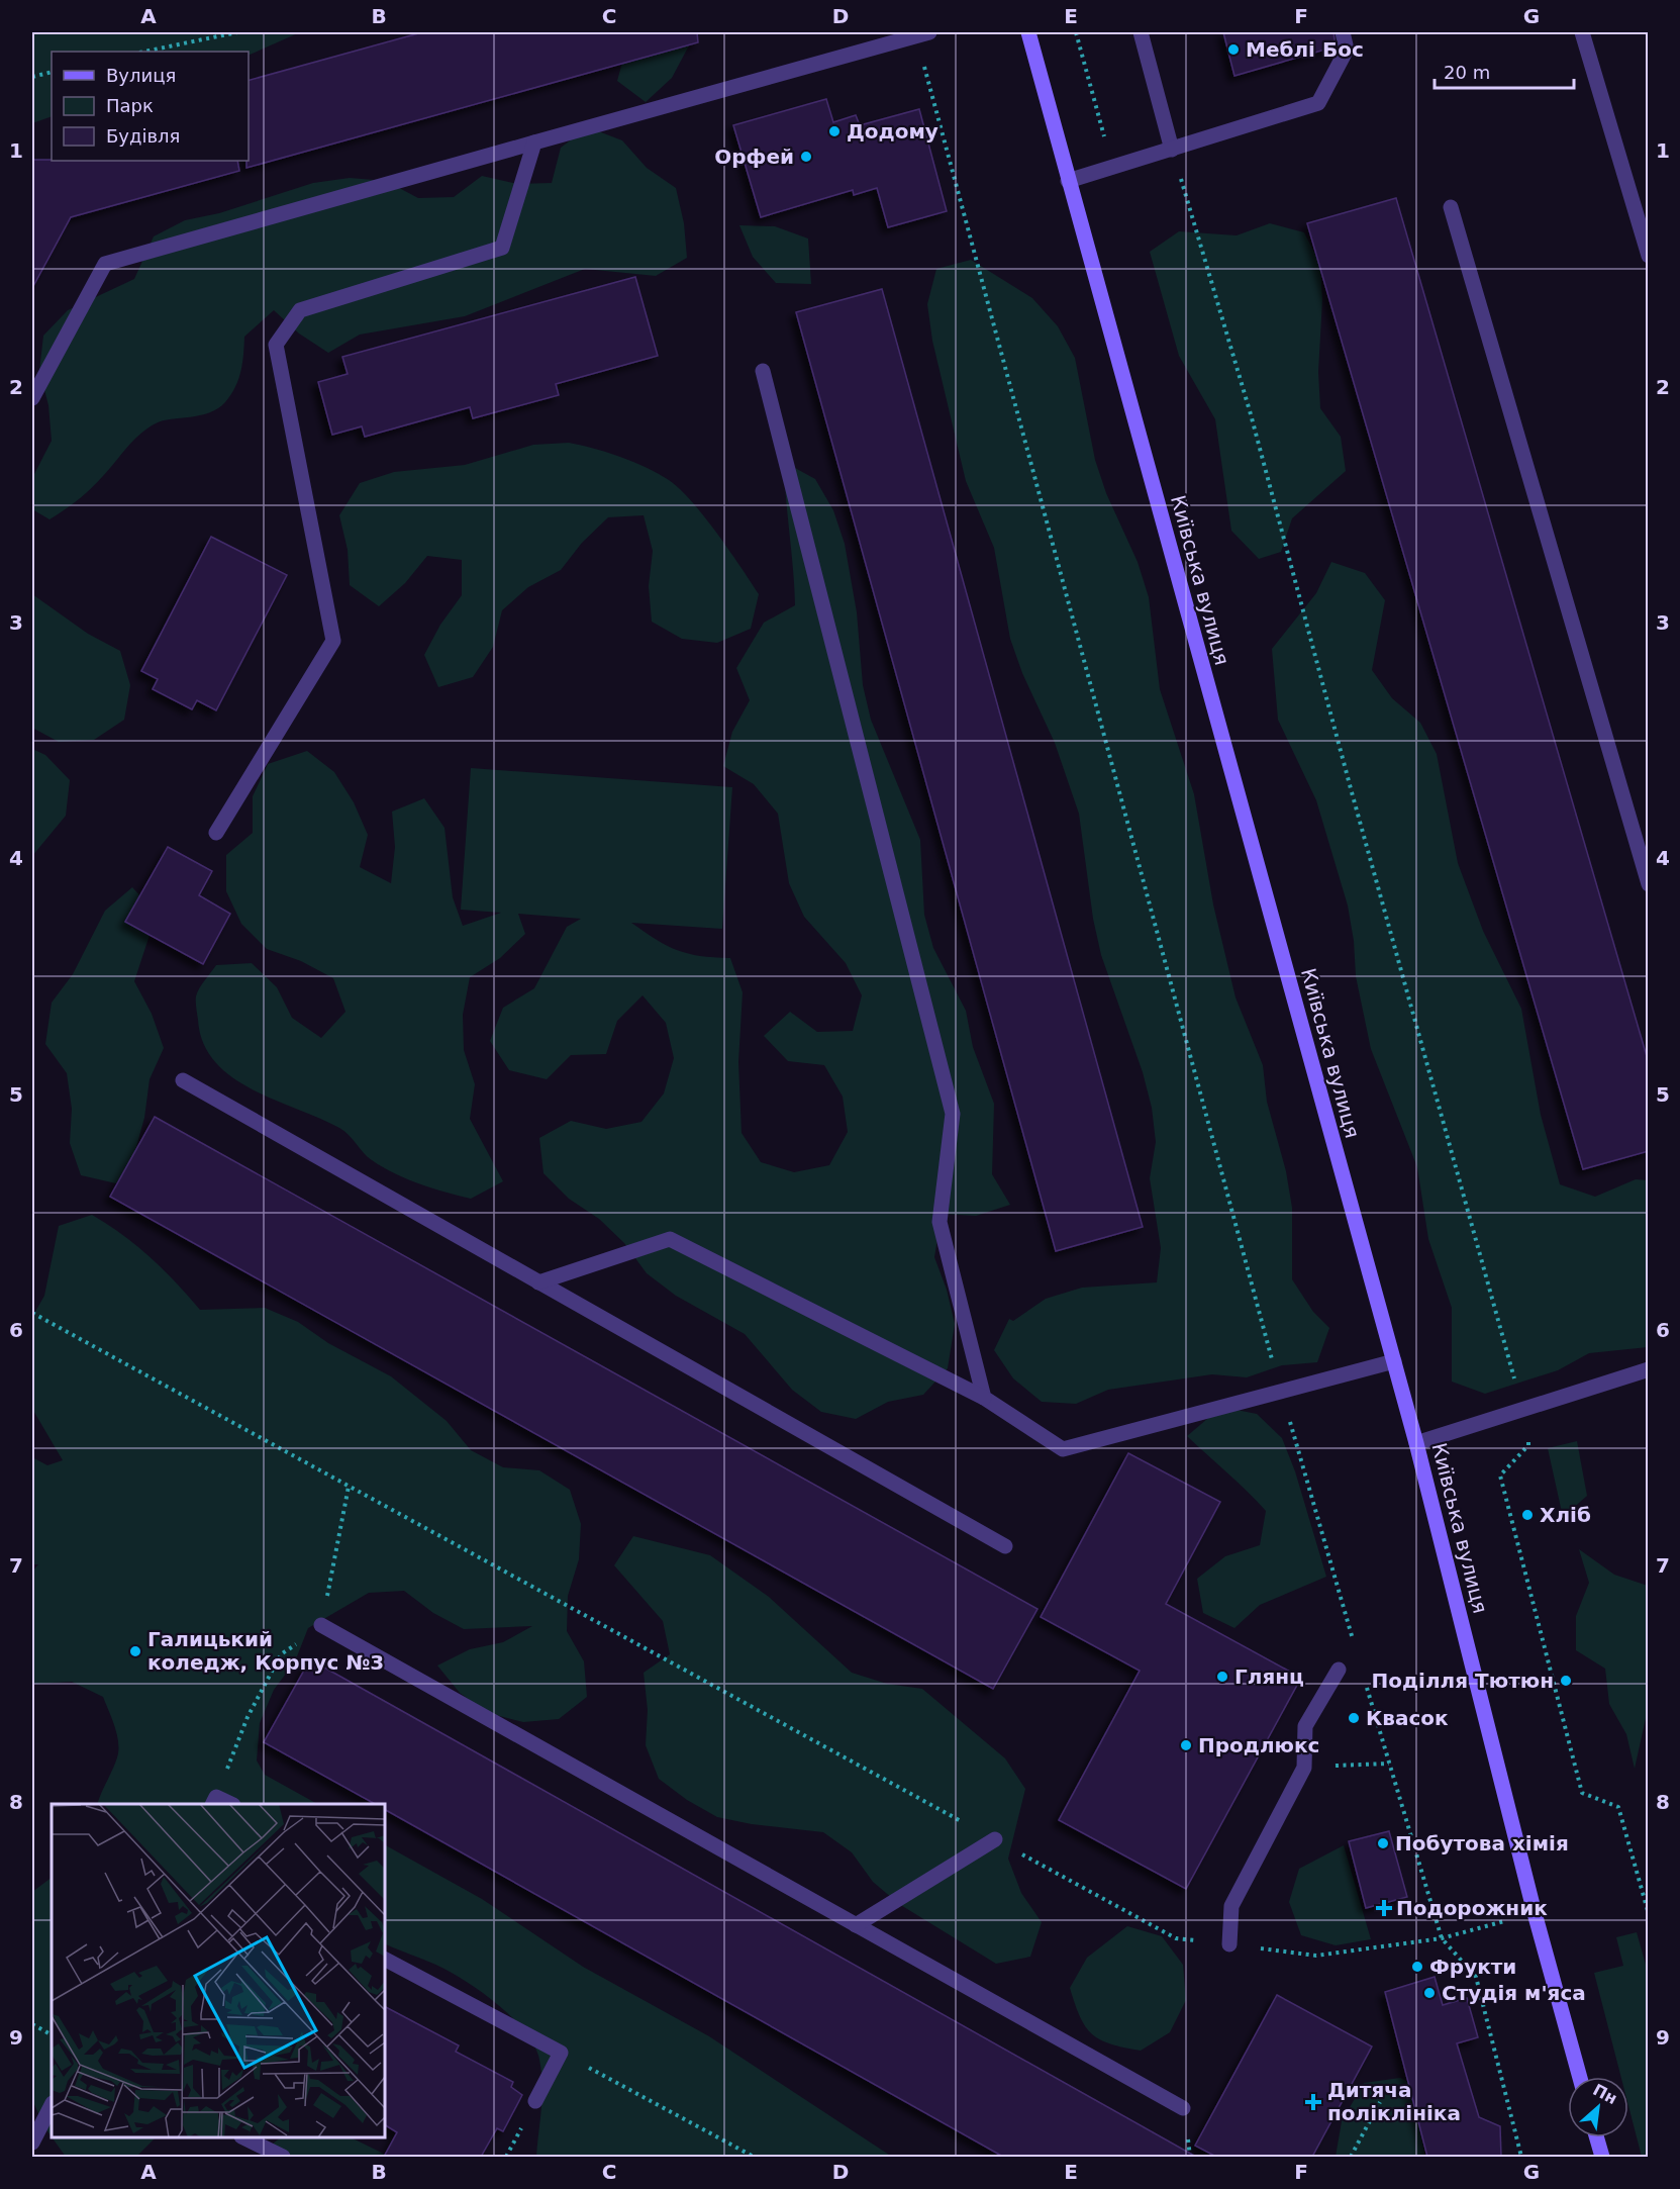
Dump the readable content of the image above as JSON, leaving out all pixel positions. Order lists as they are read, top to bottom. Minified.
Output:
{"streets":{"main road":["Київська вулиця"]},"places":{"other":["Меблі Бос","Додому","Орфей","Хліб","Галицький коледж, Корпус №3","Глянц","Поділля Тютюн","Квасок","Продлюкс","Побутова хімія","Фрукти","Студія м'яса"],"health":["Подорожник","Дитяча поліклініка"]},"legend":["Вулиця","Парк","Будівля"],"scale_bar":"20 m","north":"top right","grid":{"columns":["A","B","C","D","E","F","G"],"rows":["1","2","3","4","5","6","7","8","9"]}}
